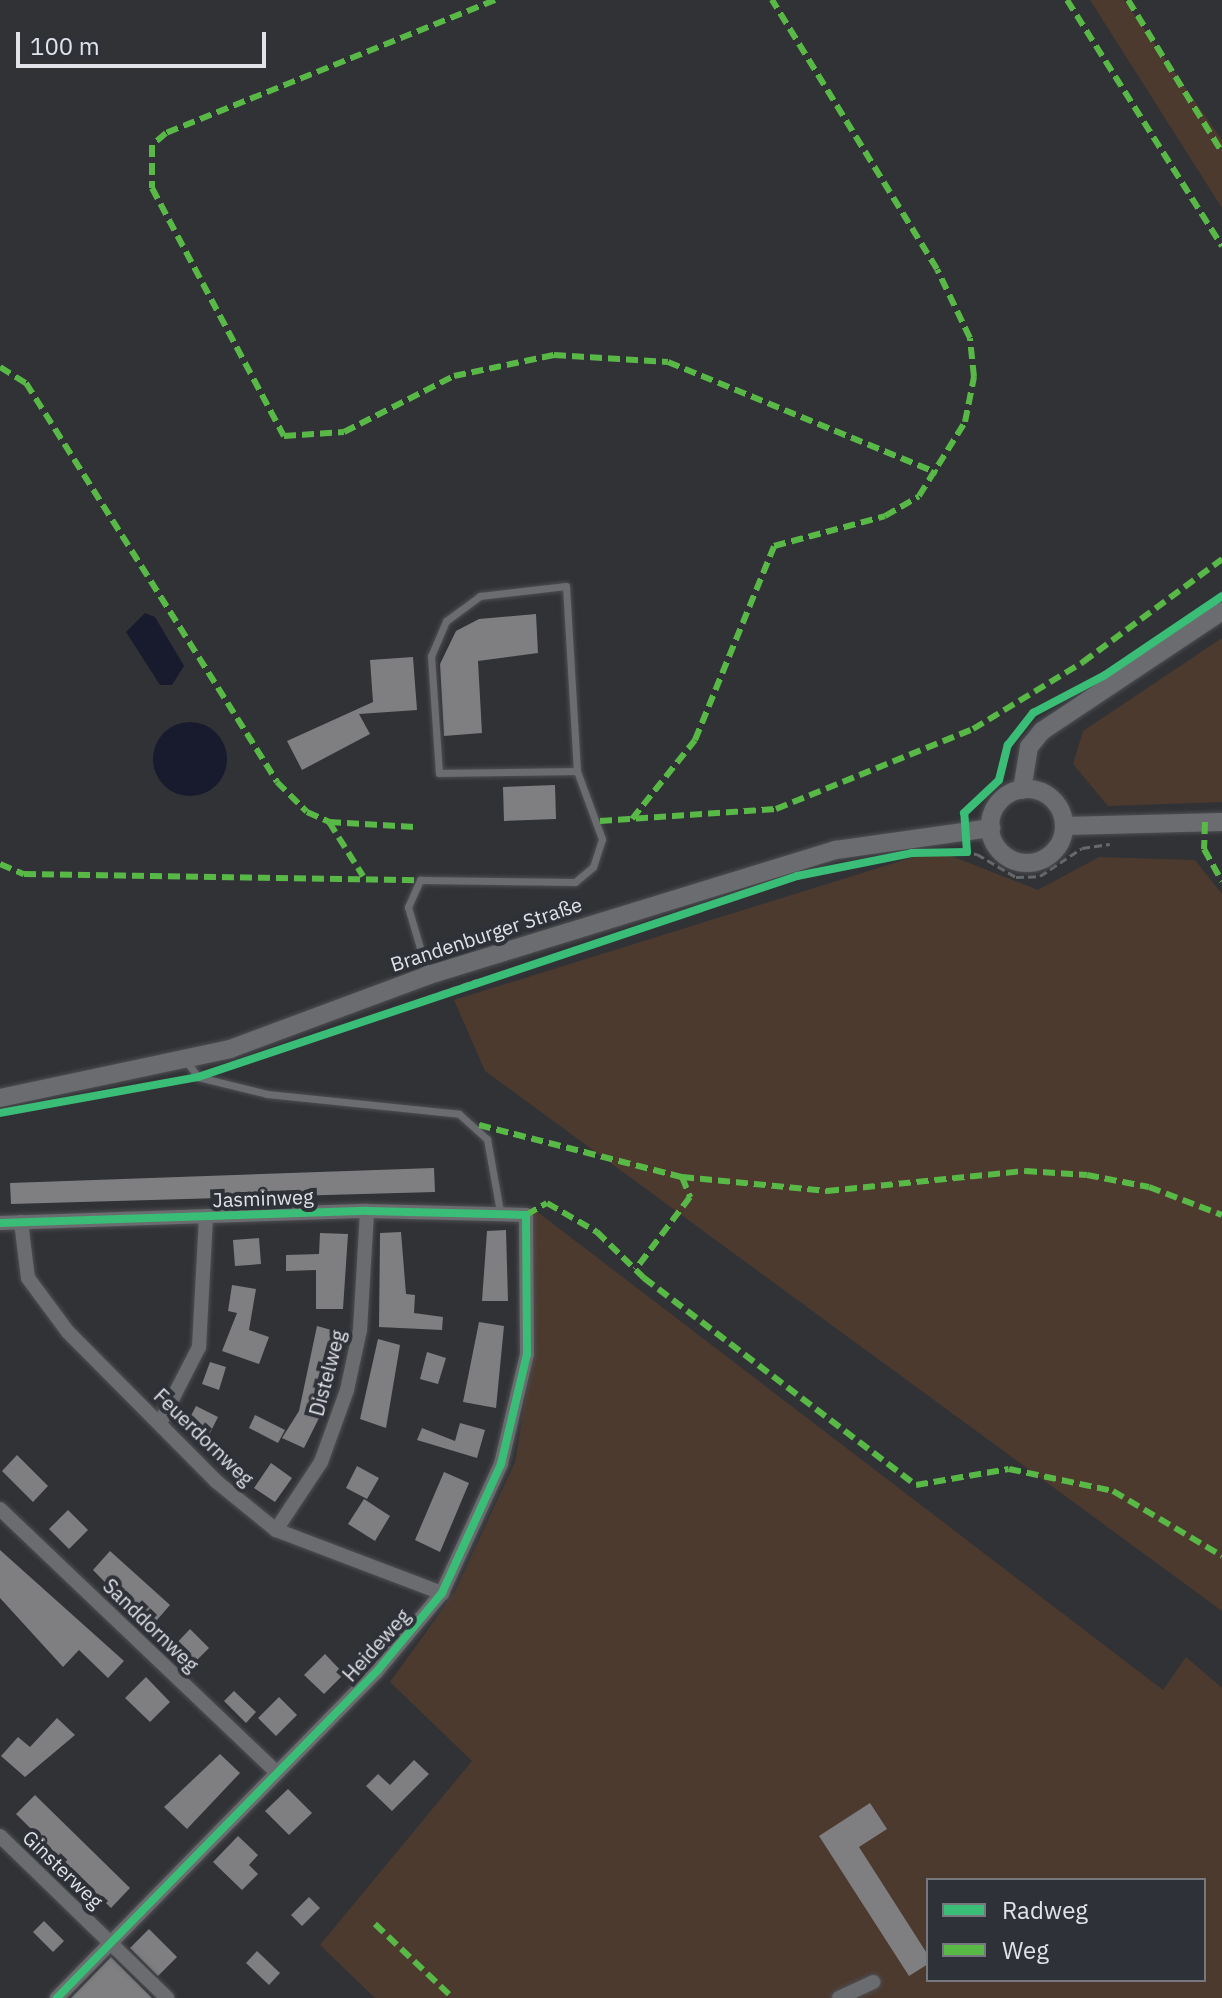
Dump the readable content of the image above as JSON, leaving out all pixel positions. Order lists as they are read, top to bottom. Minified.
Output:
{"streets":{"street":["Brandenburger Straße","Jasminweg","Distelweg","Feuerdornweg","Sanddornweg","Heideweg","Ginsterweg"]},"crossings":[["Jasminweg","Distelweg"],["Jasminweg","Feuerdornweg"],["Jasminweg","Heideweg"],["Distelweg","Feuerdornweg"],["Feuerdornweg","Heideweg"],["Sanddornweg","Heideweg"],["Heideweg","Ginsterweg"]],"legend":["Radweg","Weg"],"scale_bar":"100 m"}
